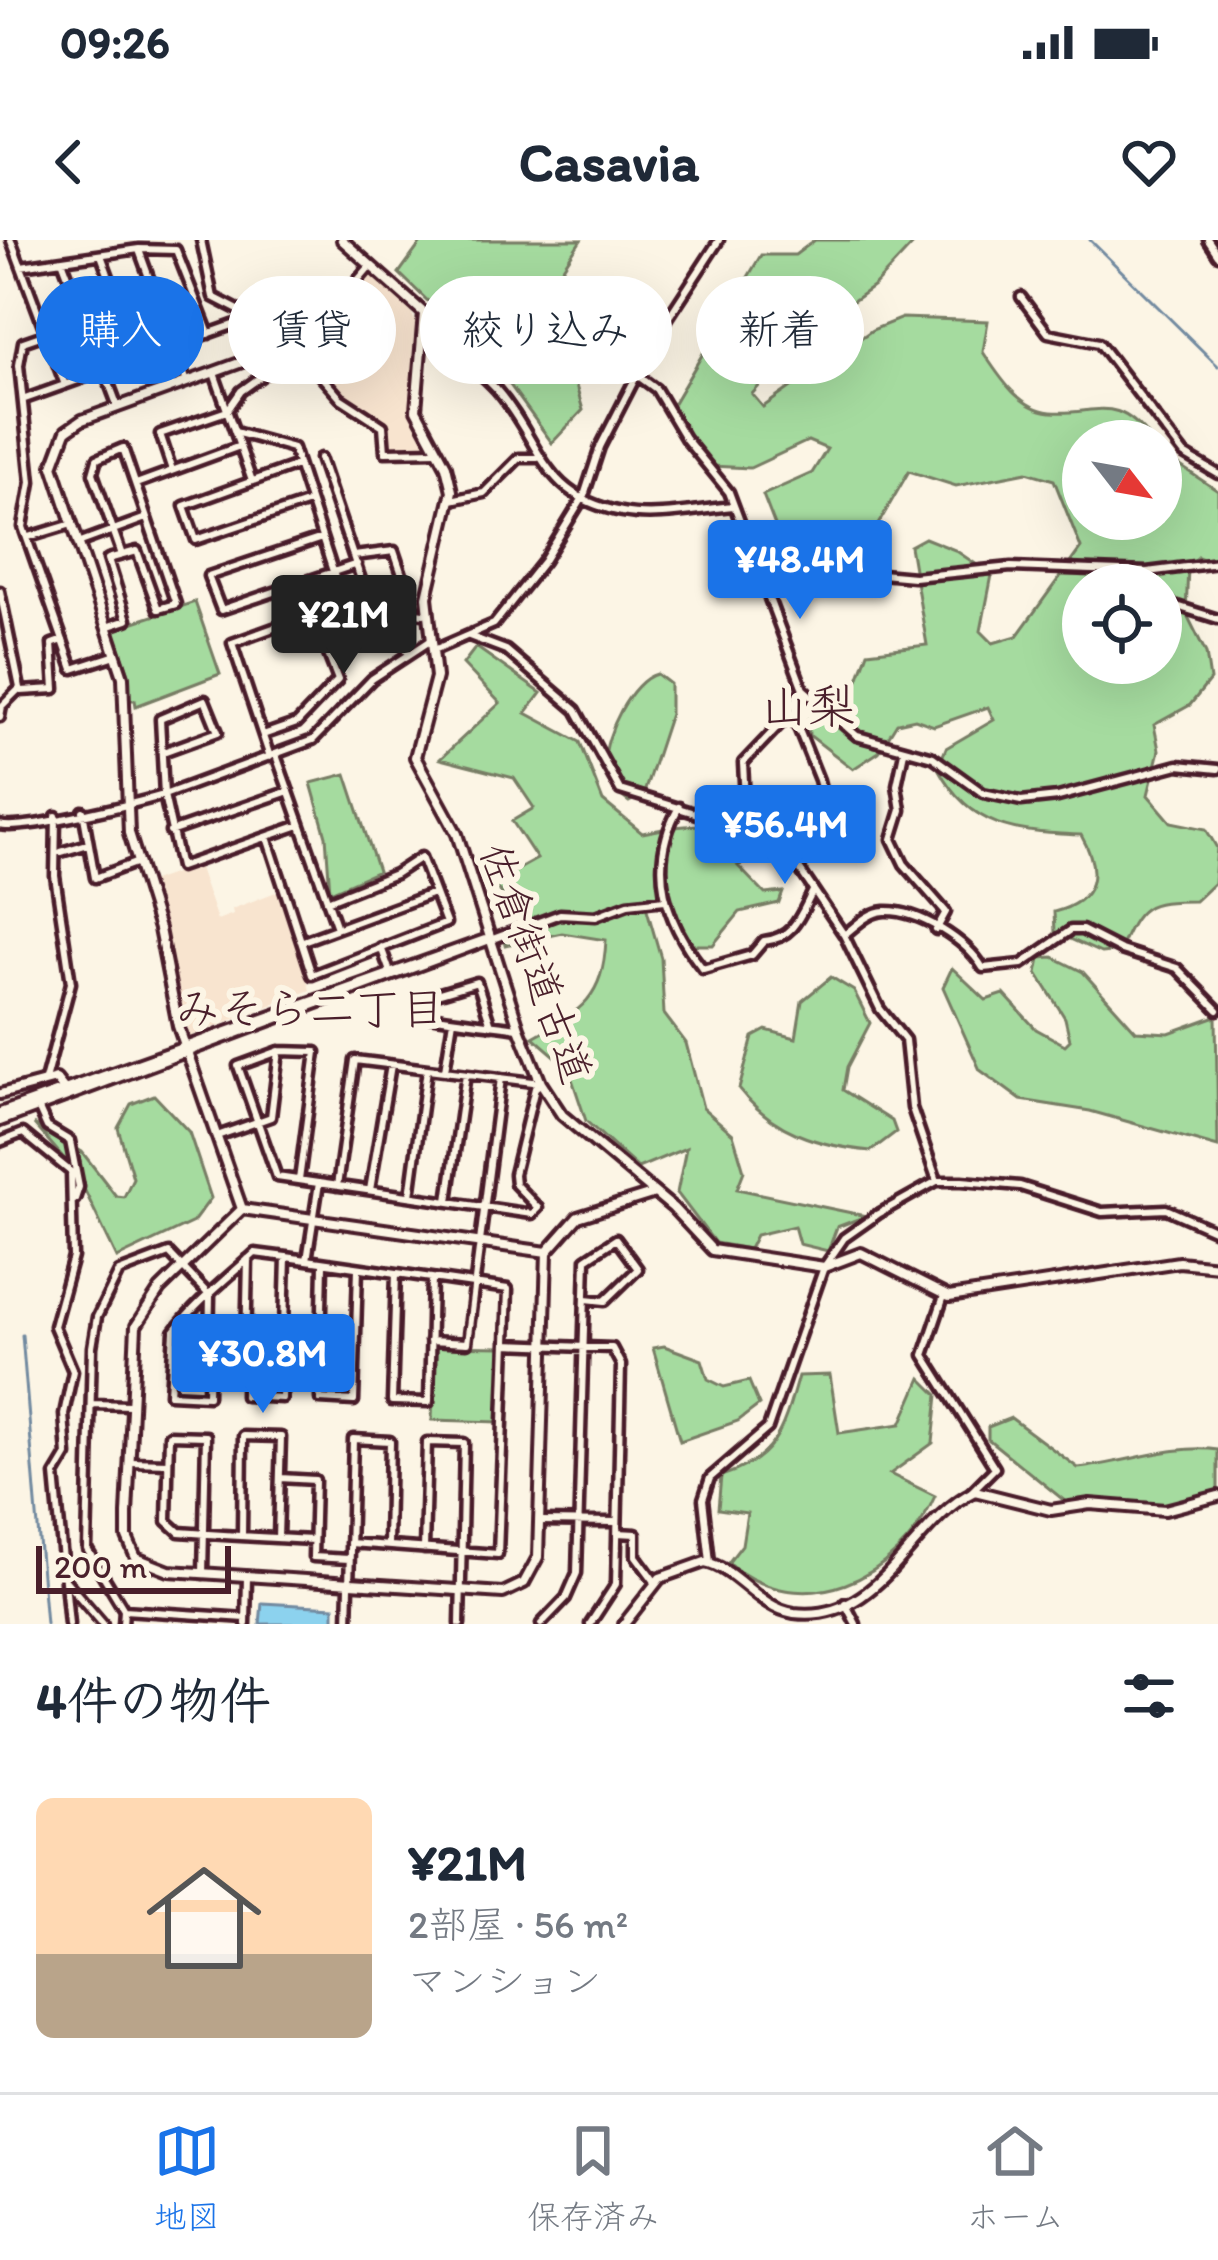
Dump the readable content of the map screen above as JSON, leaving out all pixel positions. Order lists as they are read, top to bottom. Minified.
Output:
{"streets":{"street":["佐倉街道古道"]},"districts":["山梨","みそら二丁目"],"scale_bar":"200 m","north":"bottom right","page":{"status":"09:26","header":"Casavia","chip":["購入","賃貸","絞り込み","新着"],"price":["¥48.4M","¥21M","¥56.4M","¥30.8M"],"scale":"200 m","heading":"4件の物件","list":[{"name":"¥21M","note":"2部屋 · 56 m² · マンション"}],"tabs":["地図","保存済み","ホーム"]}}
